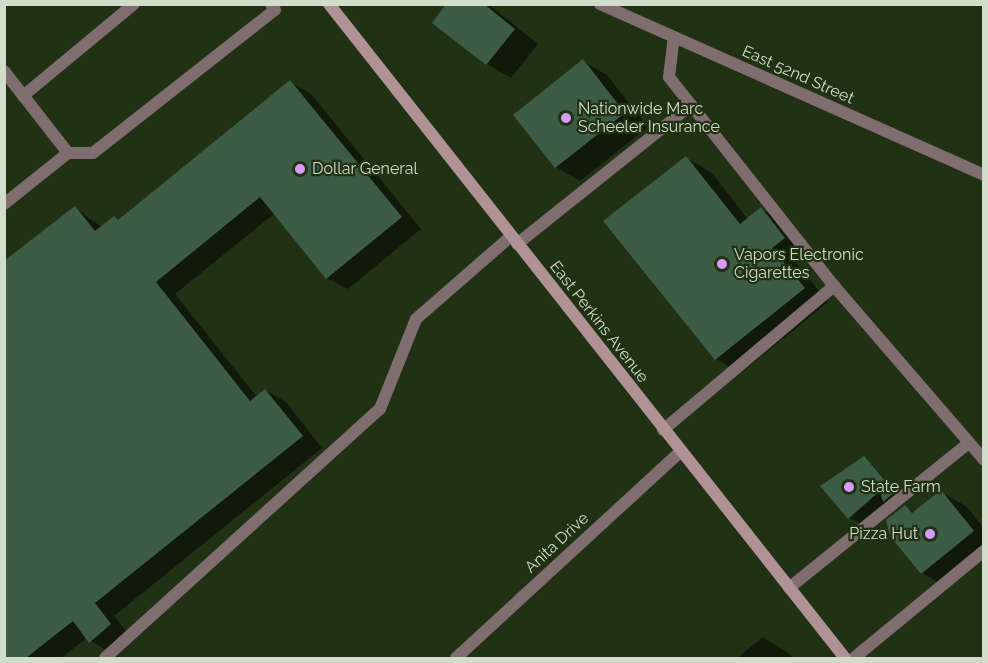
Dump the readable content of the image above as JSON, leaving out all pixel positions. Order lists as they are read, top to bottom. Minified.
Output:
{"streets":{"main road":["East Perkins Avenue"],"street":["East 52nd Street","Anita Drive"]},"crossings":[["East Perkins Avenue","Anita Drive"]],"places":["Nationwide Marc Scheeler Insurance","Dollar General","Vapors Electronic Cigarettes","State Farm","Pizza Hut"]}
